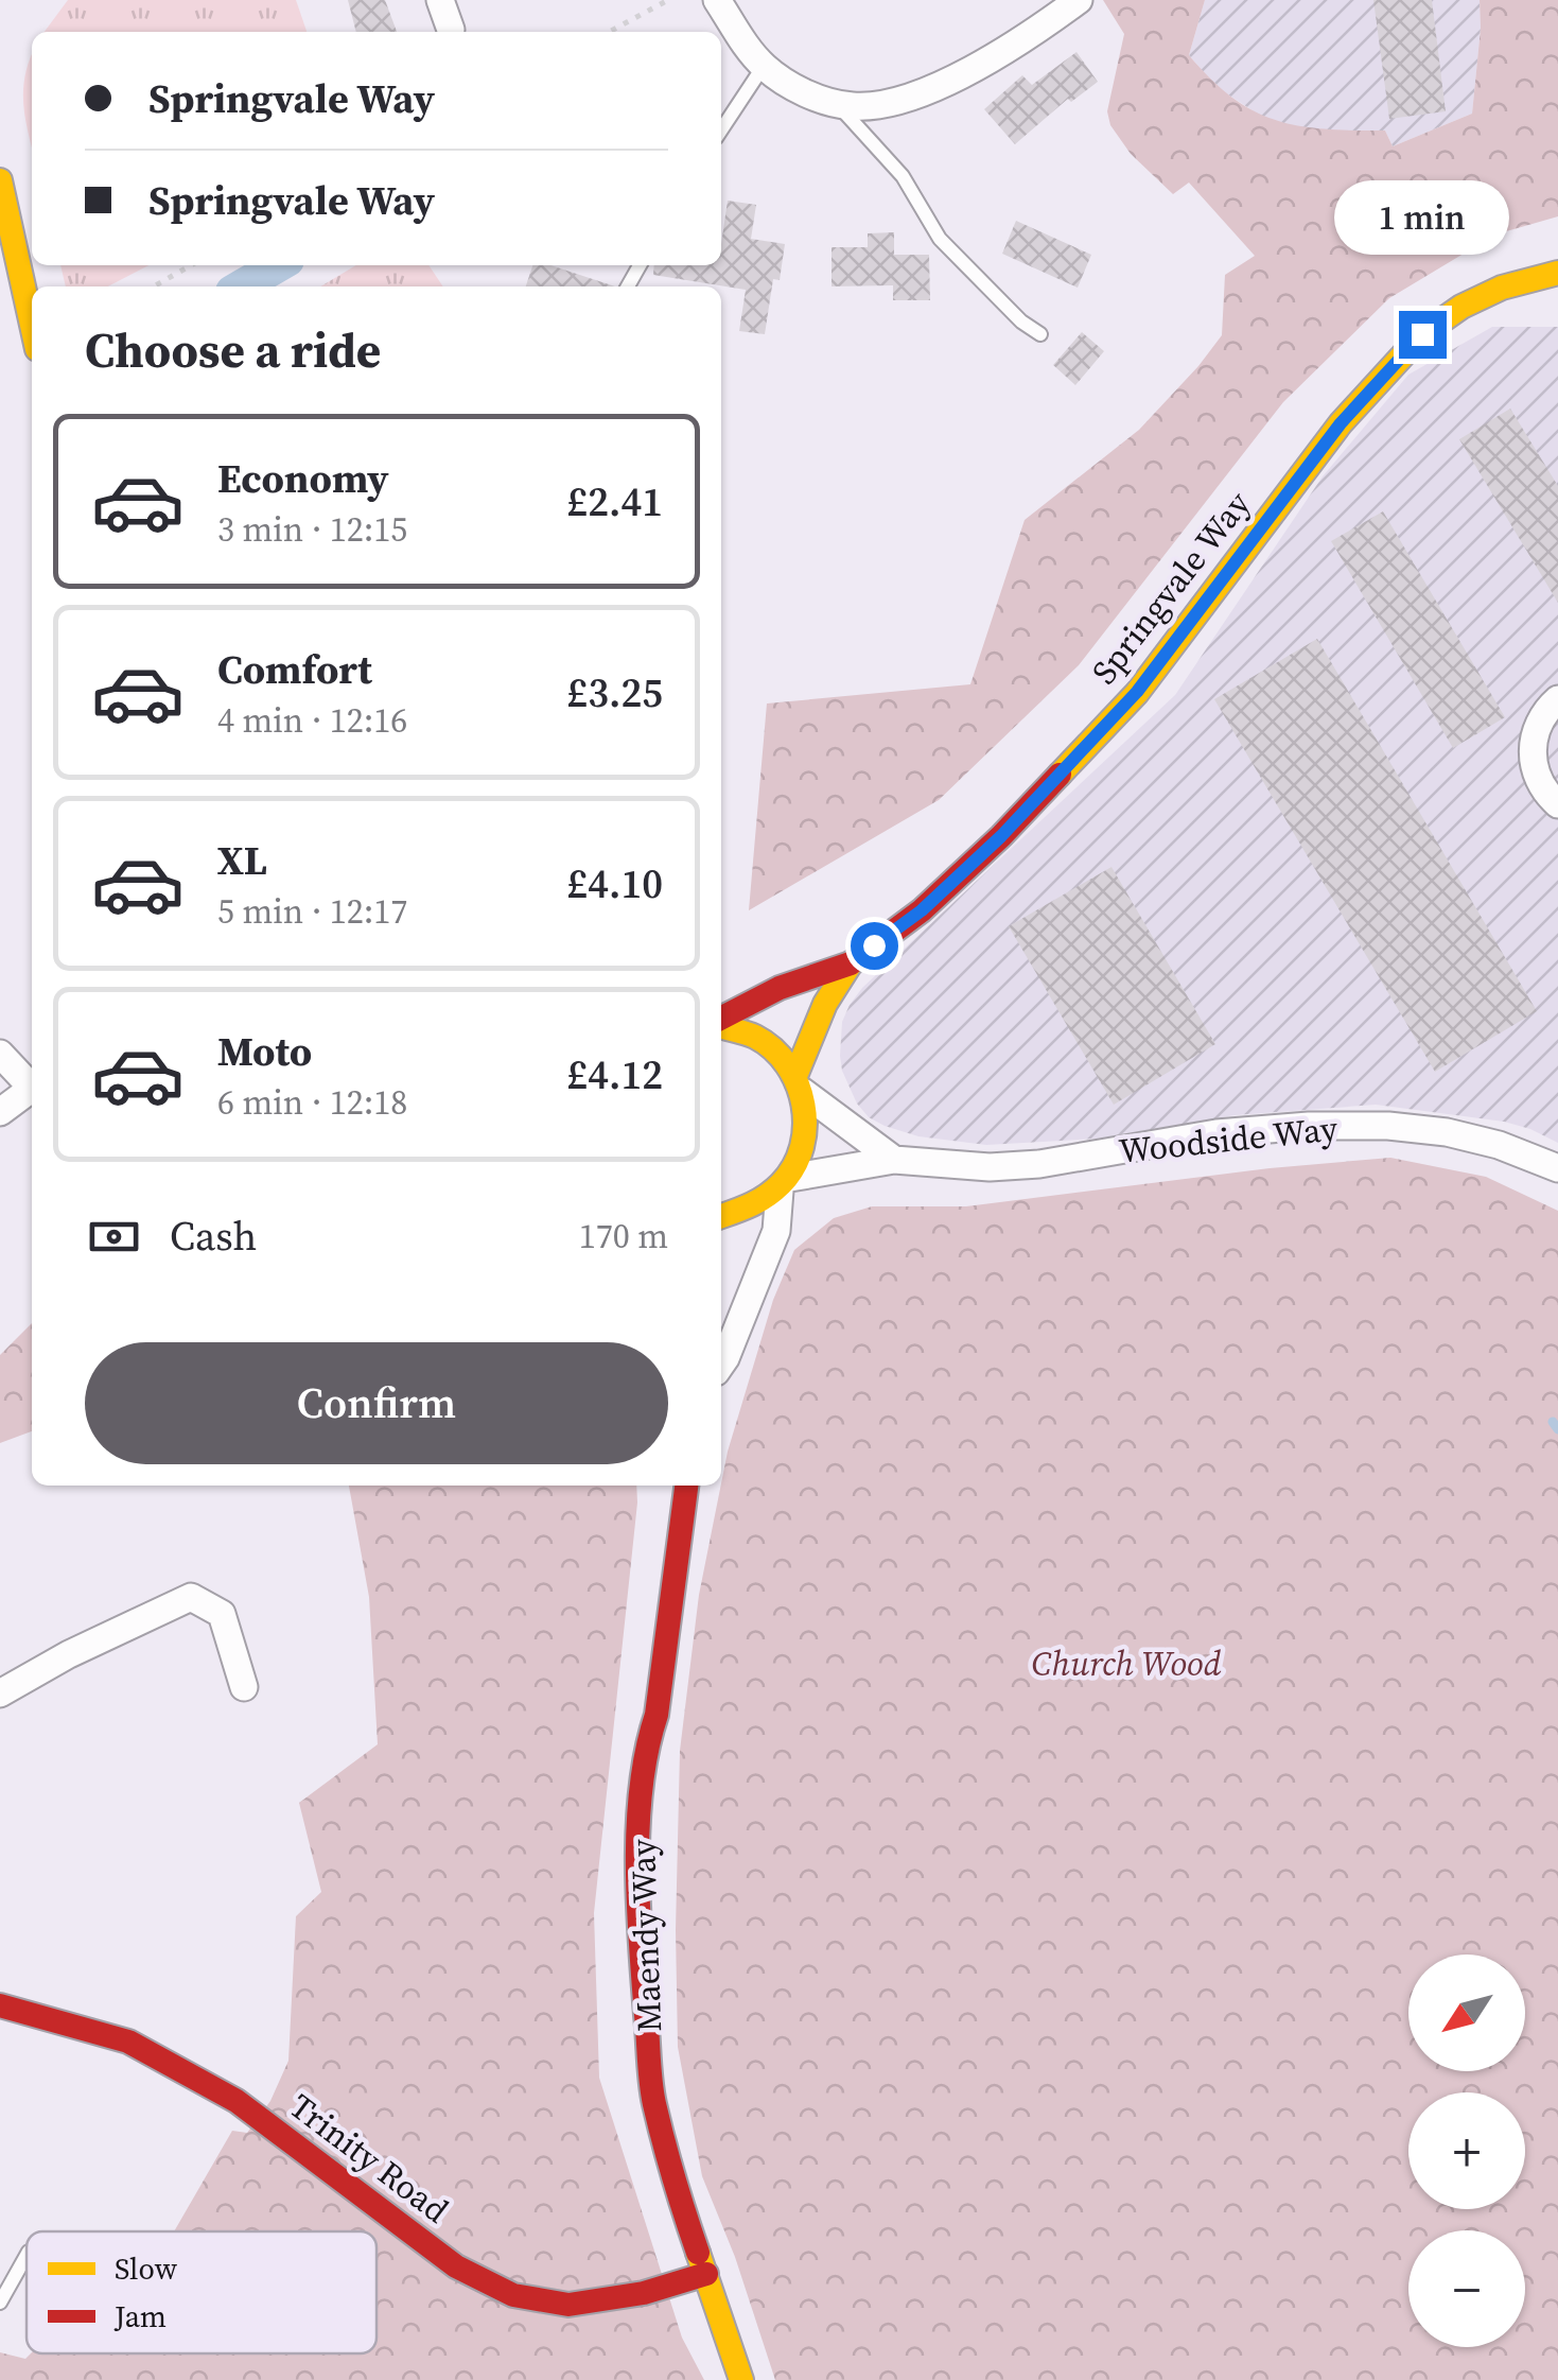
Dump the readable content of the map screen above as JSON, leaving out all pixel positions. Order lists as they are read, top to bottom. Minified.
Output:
{"streets":{"street":["Springvale Way","Woodside Way","Maendy Way","Trinity Road"]},"crossings":[["Maendy Way","Trinity Road"]],"parks":["Church Wood"],"legend":["Slow","Jam"],"north":"bottom left","page":{"banner":["Springvale Way","Springvale Way"],"bubble":"1 min","heading":"Choose a ride","list":[{"name":"Economy","note":"3 min · 12:15","value":"£2.41"},{"name":"Comfort","note":"4 min · 12:16","value":"£3.25"},{"name":"XL","note":"5 min · 12:17","value":"£4.10"},{"name":"Moto","note":"6 min · 12:18","value":"£4.12"}],"pay":["Cash","170 m"],"buttons":"Confirm","map_buttons":["+","−"]}}
